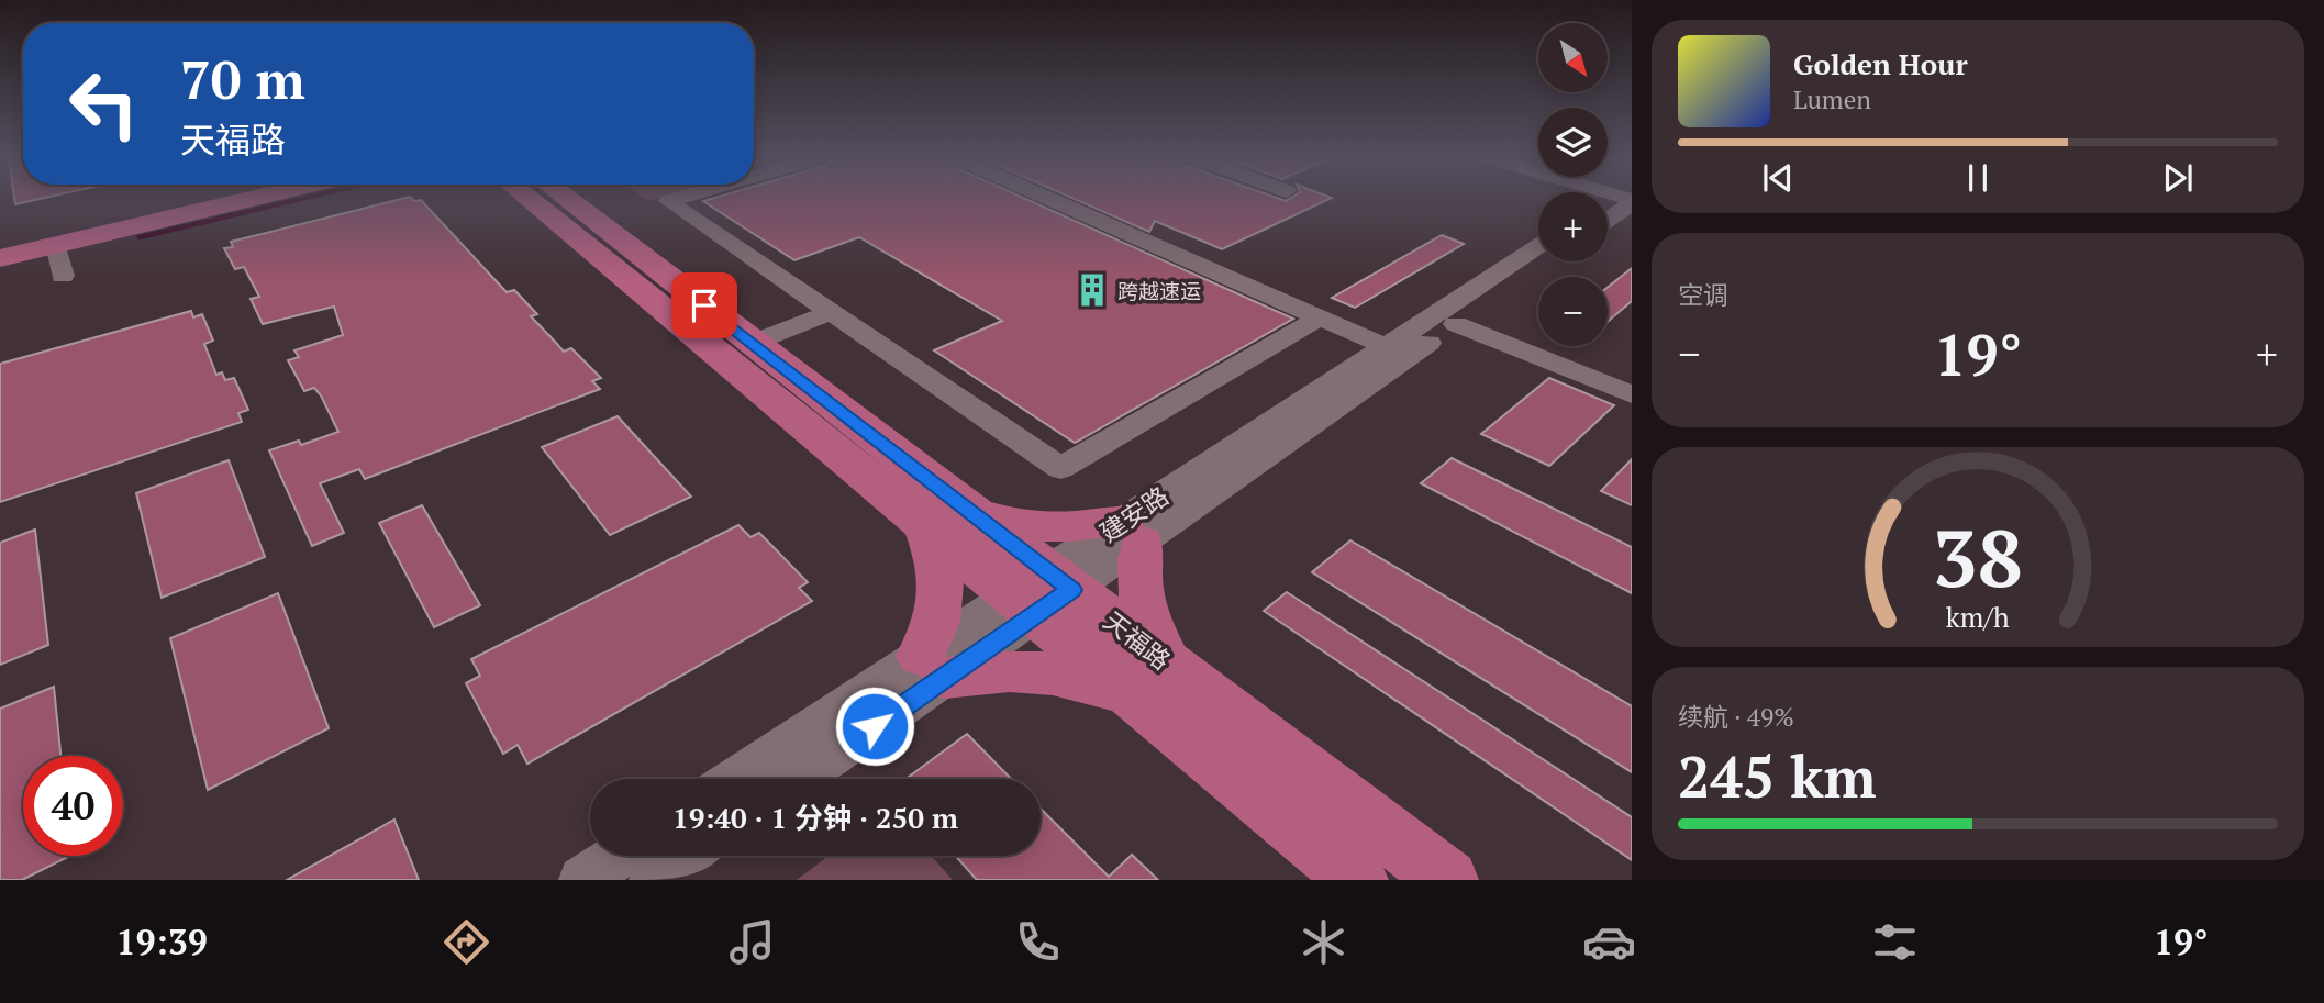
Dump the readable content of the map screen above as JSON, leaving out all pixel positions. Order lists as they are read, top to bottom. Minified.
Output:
{"streets":{"main road":["天福路"],"street":["建安路"]},"crossings":[["建安路","天福路"]],"places":{"building":["跨越速运"]},"north":"bottom right","page":{"map_buttons":["+","−"],"turn":["70 m","天福路"],"song":["Golden Hour","Lumen"],"tile":["空调",["续航 · 49%","245 km"]],"heat":["−","19°","+"],"limit":"40","trip":"19:40 · 1 分钟 · 250 m","tabs":["19:39","19°"],"gauge":["38","km/h"]}}
